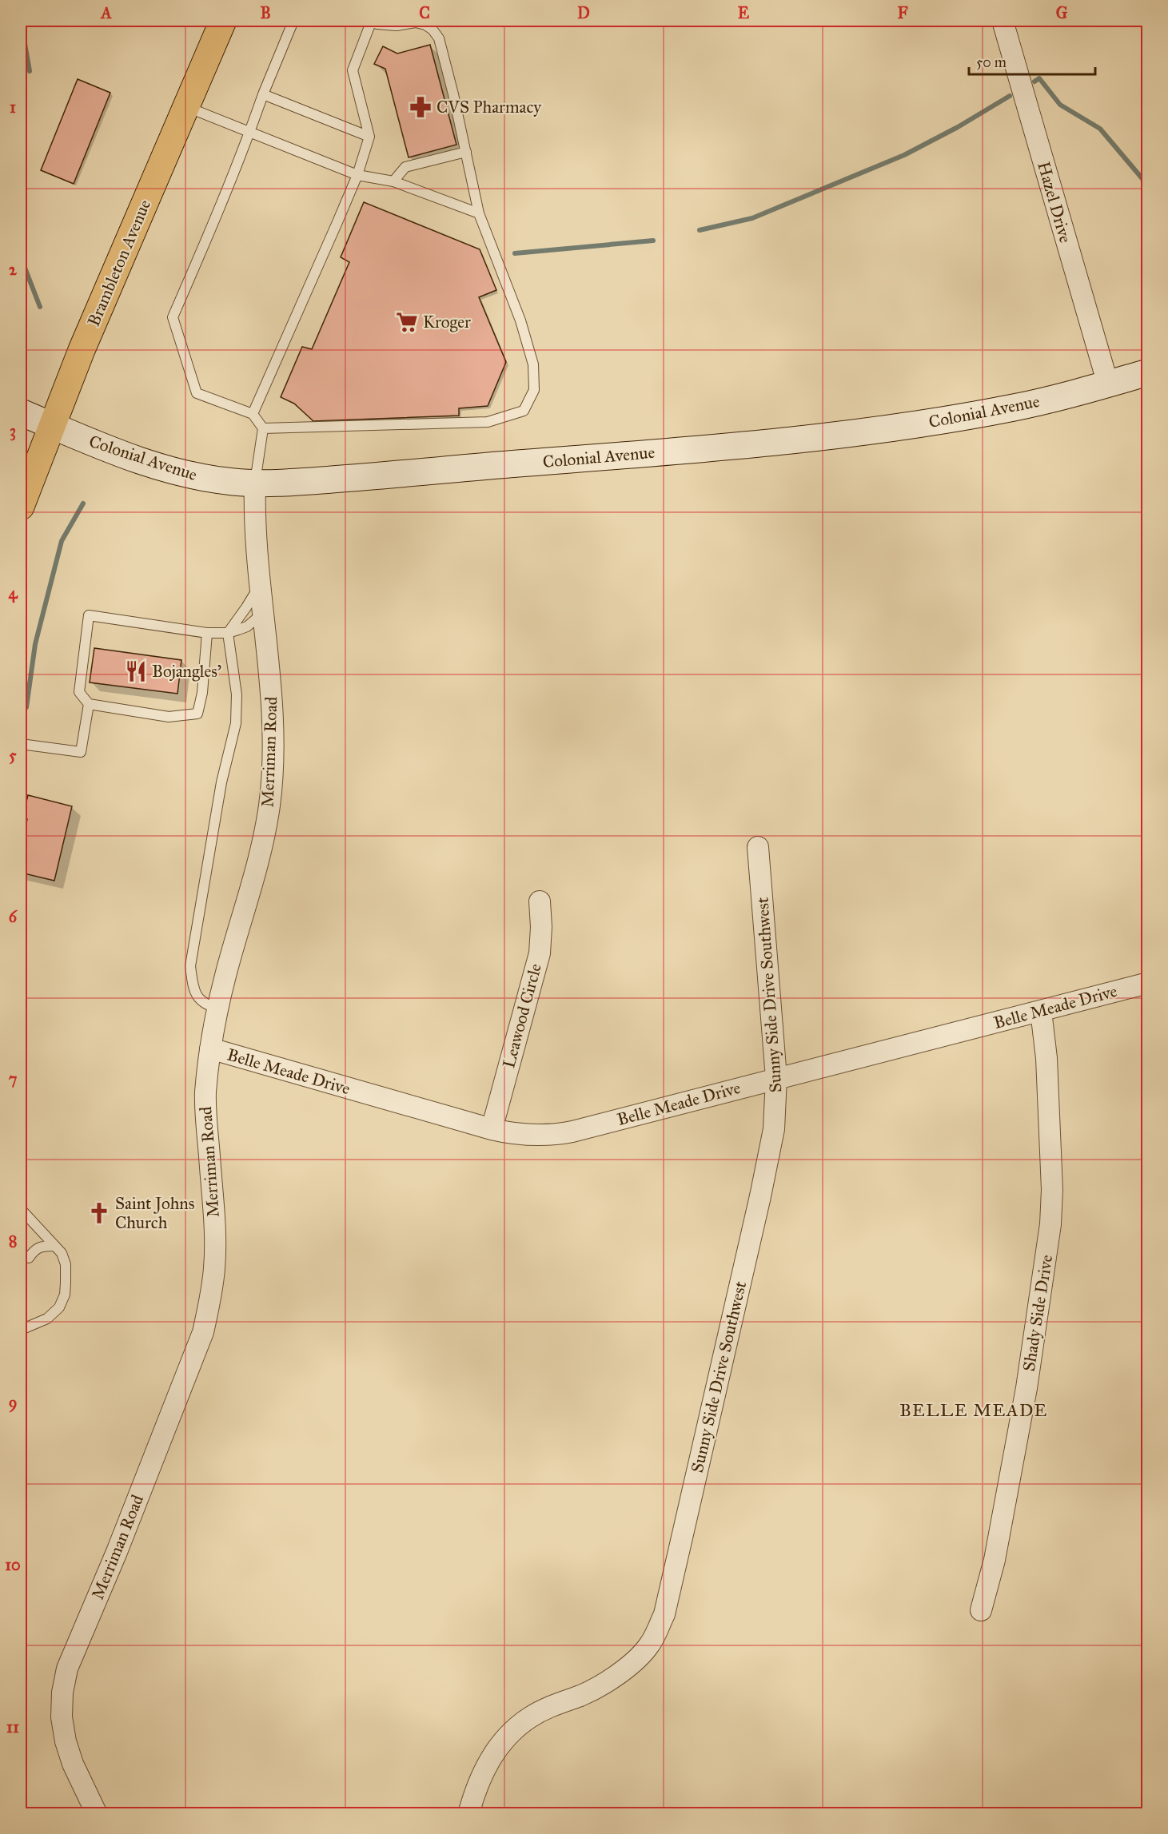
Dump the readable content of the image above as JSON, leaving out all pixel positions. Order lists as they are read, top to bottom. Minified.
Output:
{"streets":{"main road":["Brambleton Avenue","Colonial Avenue"],"street":["Hazel Drive","Merriman Road","Sunny Side Drive Southwest","Belle Meade Drive","Leawood Circle","Shady Side Drive"]},"crossings":[["Hazel Drive","Colonial Avenue"],["Brambleton Avenue","Colonial Avenue"],["Colonial Avenue","Merriman Road"],["Merriman Road","Belle Meade Drive"],["Sunny Side Drive Southwest","Belle Meade Drive"],["Belle Meade Drive","Leawood Circle"],["Belle Meade Drive","Shady Side Drive"]],"districts":["BELLE MEADE"],"places":{"pharmacy":["CVS Pharmacy"],"supermarket":["Kroger"],"restaurant":["Bojangles'"],"church":["Saint Johns Church"]},"scale_bar":"50 m","grid":{"columns":["A","B","C","D","E","F","G"],"rows":["1","2","3","4","5","6","7","8","9","10","11"]}}
